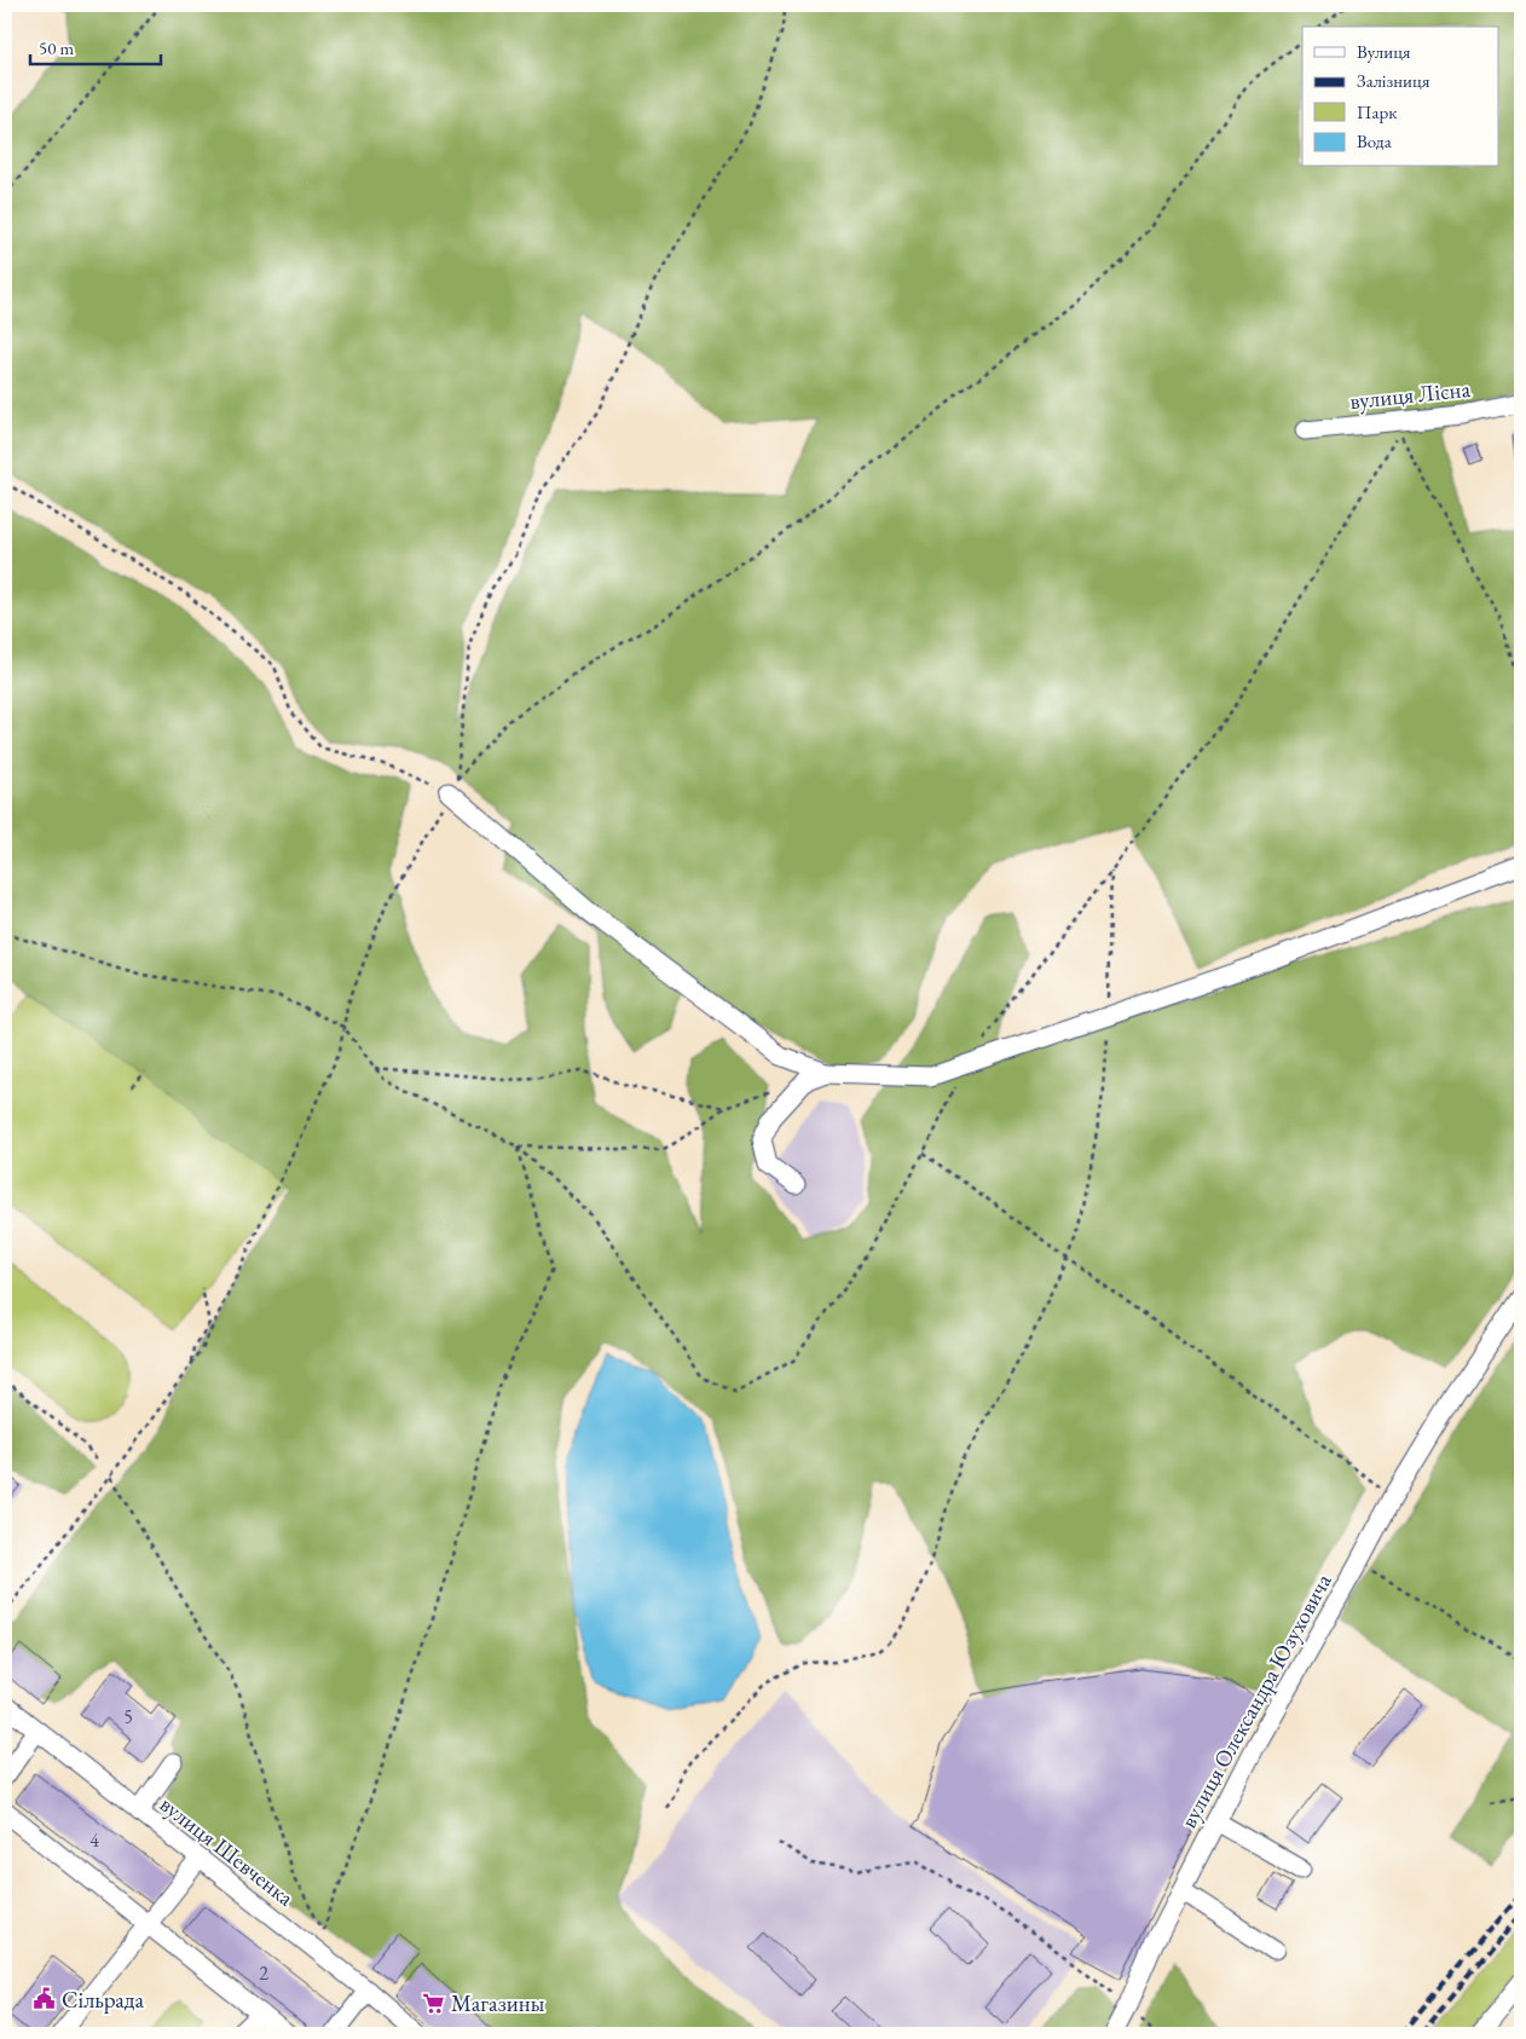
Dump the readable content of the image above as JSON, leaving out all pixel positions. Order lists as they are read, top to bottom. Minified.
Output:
{"streets":{"street":["вулиця Лісна","вулиця Олександра Юзуховича","вулиця Шевченка"]},"places":{"public building":["Сільрада"],"supermarket":["Магазины"]},"house_numbers":["5","4","2"],"legend":["Вулиця","Залізниця","Парк","Вода"],"scale_bar":"50 m"}
